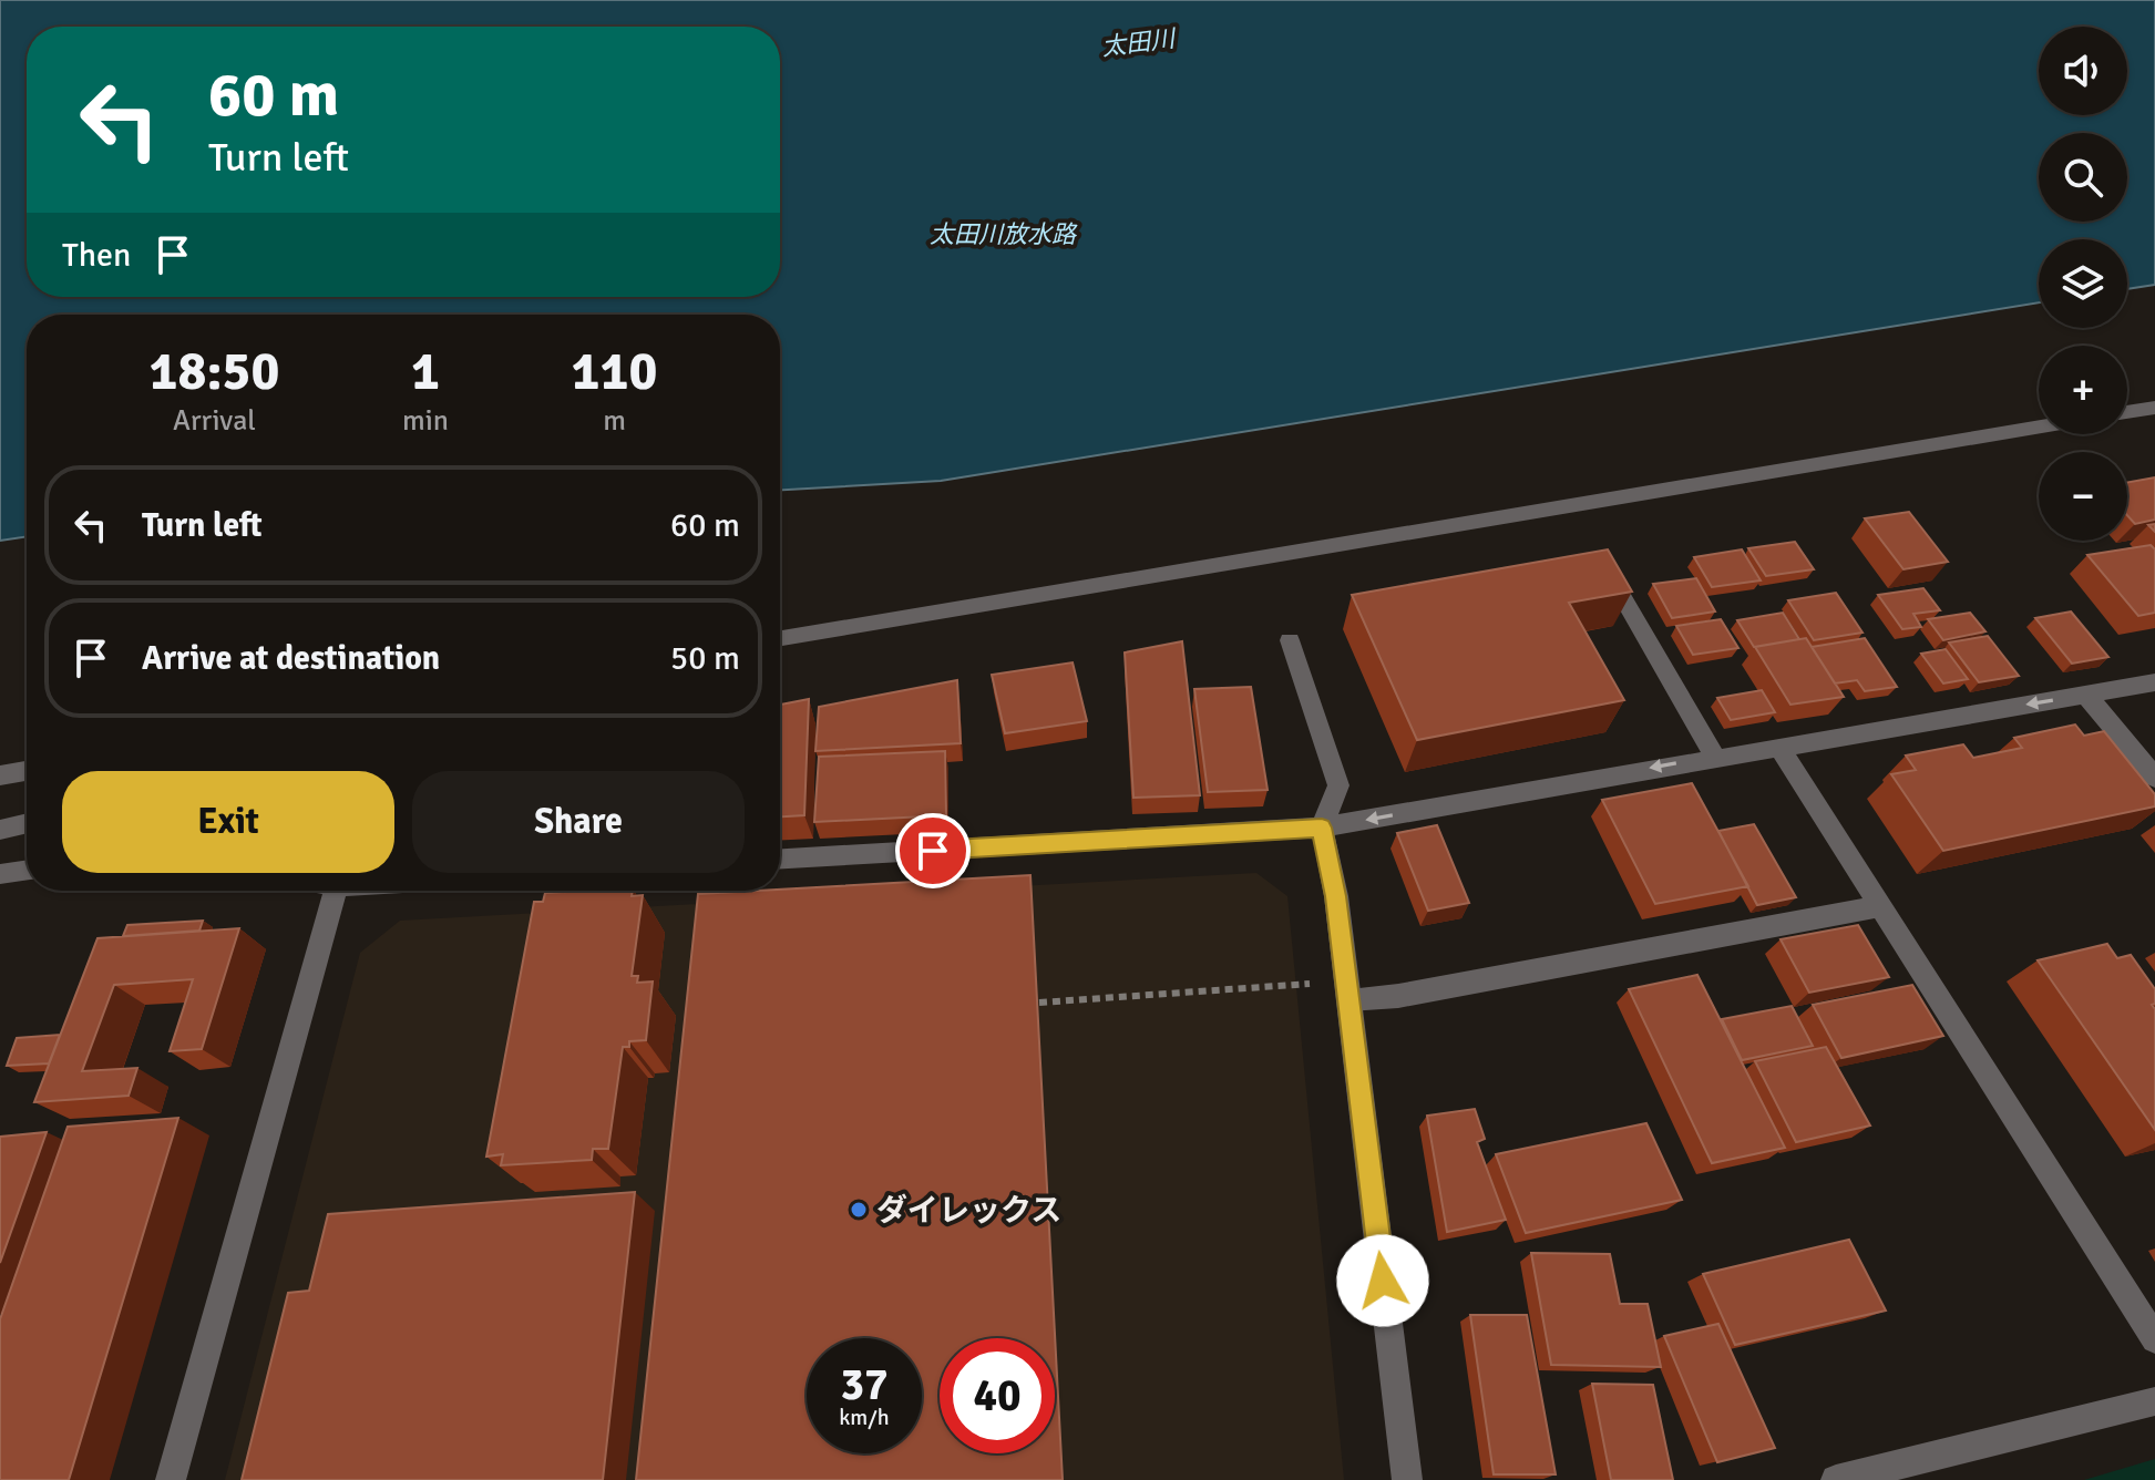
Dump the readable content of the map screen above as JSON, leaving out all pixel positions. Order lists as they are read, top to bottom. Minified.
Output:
{"water":["太田川","太田川放水路"],"places":["ダイレックス"],"page":{"map_buttons":["+","−"],"turn":["60 m","Turn left"],"then":"Then","eta":["18:50","Arrival","1","min","110","m"],"list":[{"name":"Turn left","value":"60 m"},{"name":"Arrive at destination","value":"50 m"}],"buttons":["Exit","Share"],"speed":"37 km/h","limit":"40"}}
